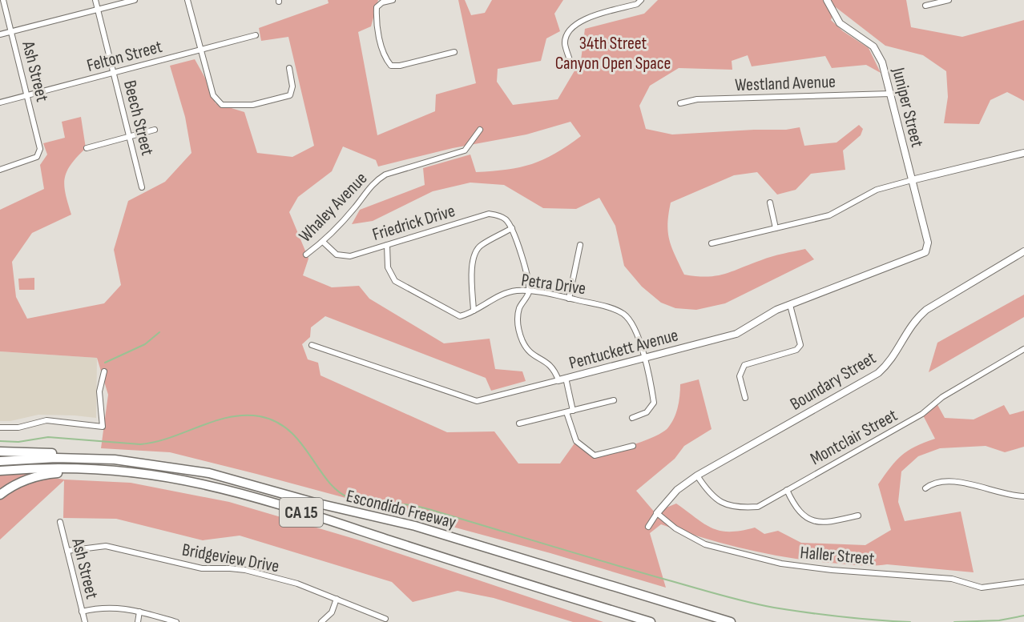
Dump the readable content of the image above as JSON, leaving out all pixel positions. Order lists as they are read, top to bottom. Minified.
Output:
{"streets":{"highway":["Escondido Freeway","CA 15"],"street":["Felton Street","Ash Street","Westland Avenue","Juniper Street","Beech Street","Whaley Avenue","Friedrick Drive","Petra Drive","Pentuckett Avenue","Boundary Street","Montclair Street","Haller Street","Bridgeview Drive"]},"crossings":[["Felton Street","Ash Street"],["Felton Street","Beech Street"],["Ash Street","Bridgeview Drive"],["Westland Avenue","Juniper Street"],["Juniper Street","Pentuckett Avenue"],["Whaley Avenue","Friedrick Drive"],["Friedrick Drive","Petra Drive"],["Petra Drive","Pentuckett Avenue"],["Boundary Street","Montclair Street"],["Boundary Street","Haller Street"]],"parks":["34th Street Canyon Open Space"]}
